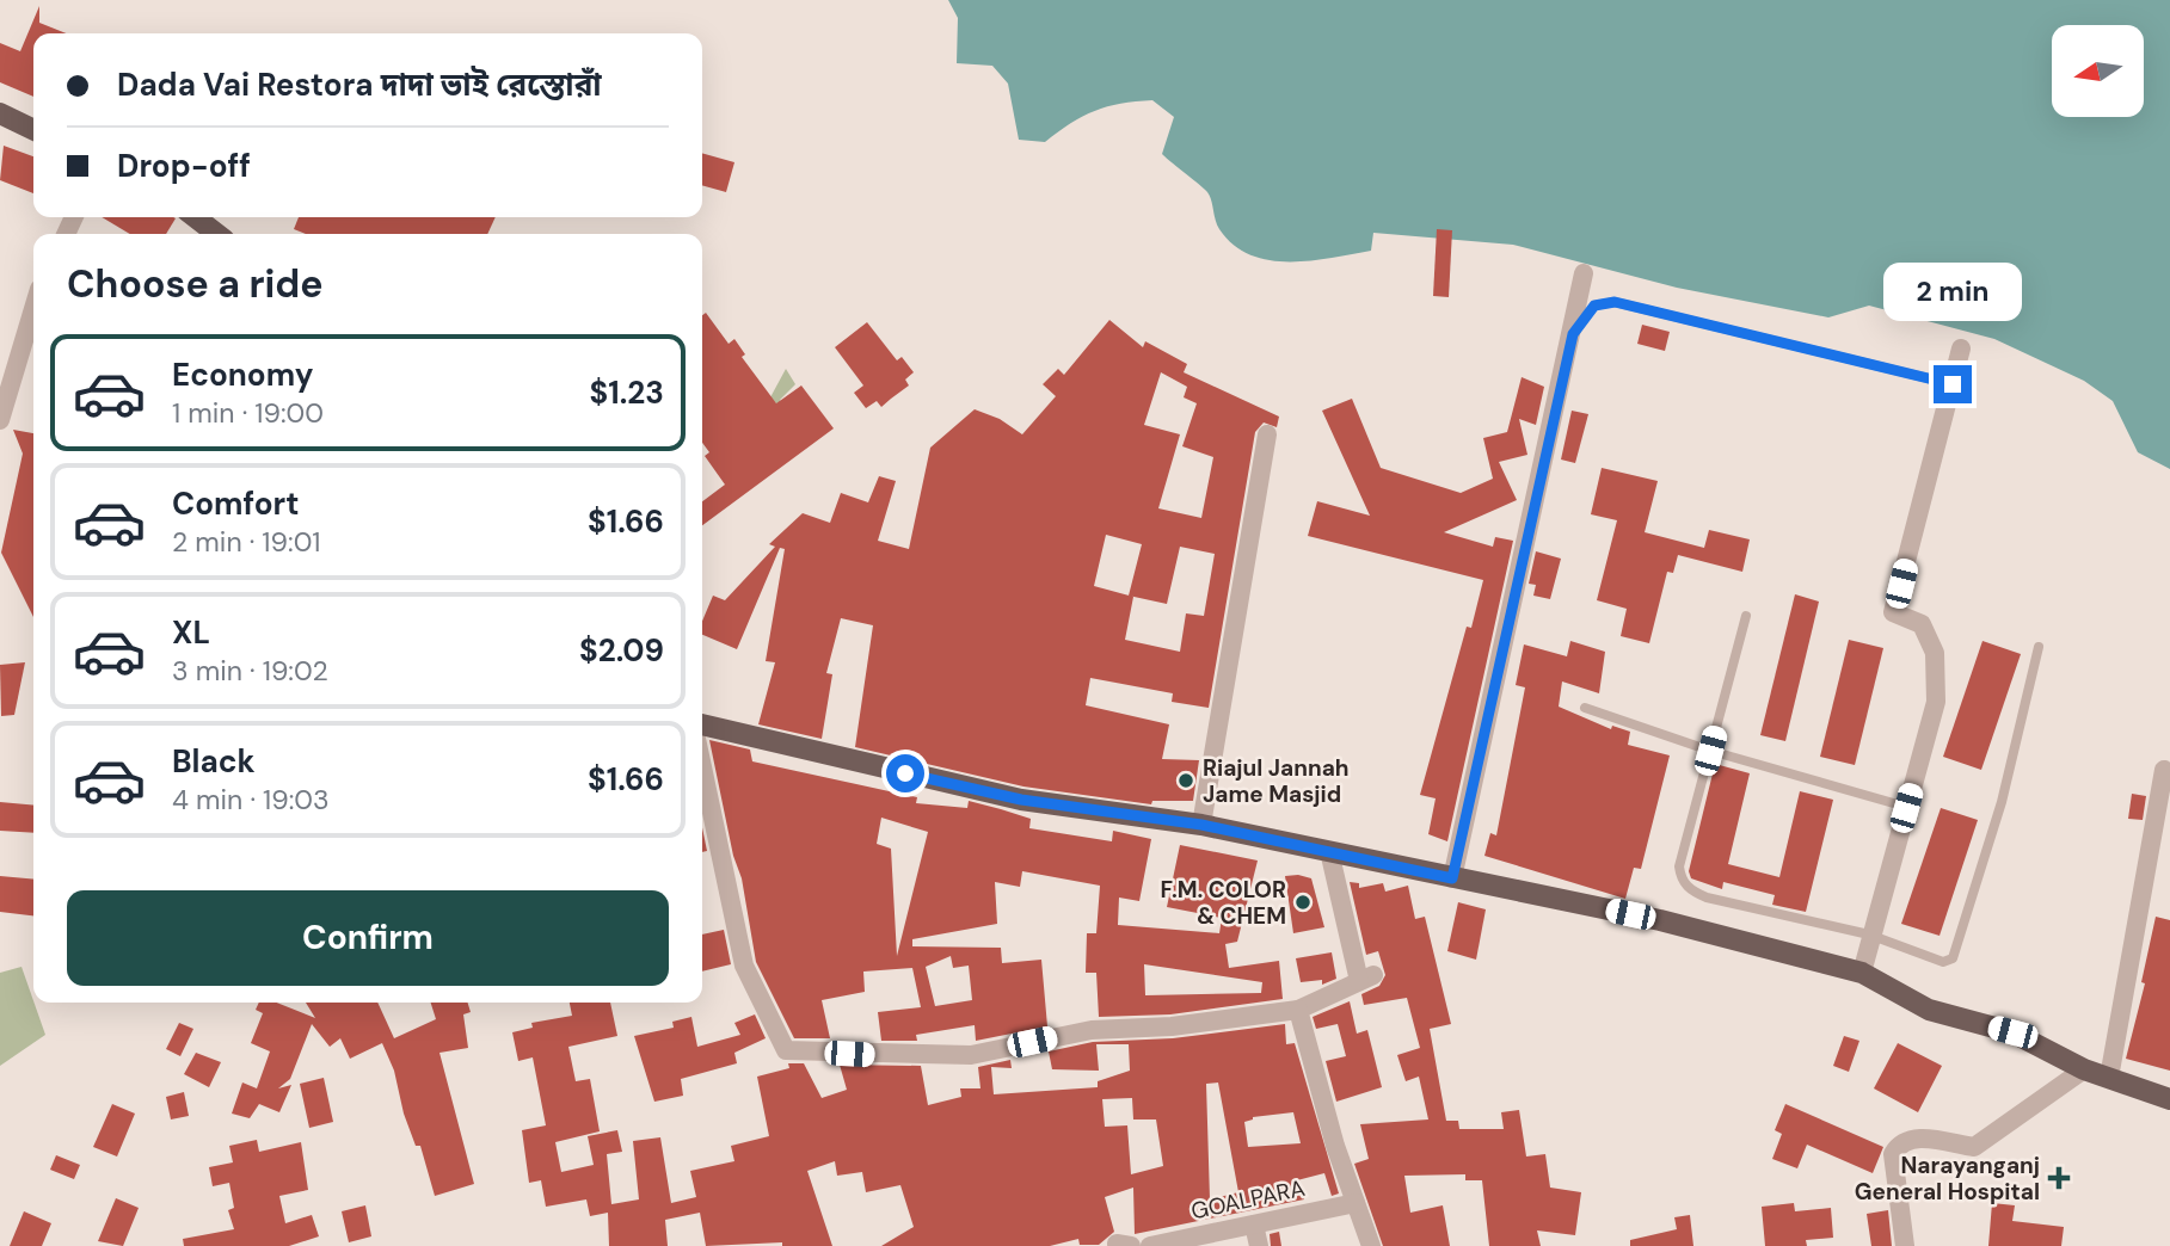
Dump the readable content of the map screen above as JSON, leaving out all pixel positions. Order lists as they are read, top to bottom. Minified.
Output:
{"streets":{"street":["GOALPARA"]},"places":{"other":["Riajul Jannah Jame Masjid","F.M. COLOR & CHEM"],"health":["Narayanganj General Hospital"]},"north":"left","page":{"banner":["Dada Vai Restora দাদা ভাই রেস্তোরাঁ","Drop-off"],"heading":"Choose a ride","bubble":"2 min","list":[{"name":"Economy","note":"1 min · 19:00","value":"$1.23"},{"name":"Comfort","note":"2 min · 19:01","value":"$1.66"},{"name":"XL","note":"3 min · 19:02","value":"$2.09"},{"name":"Black","note":"4 min · 19:03","value":"$1.66"}],"buttons":"Confirm"}}
